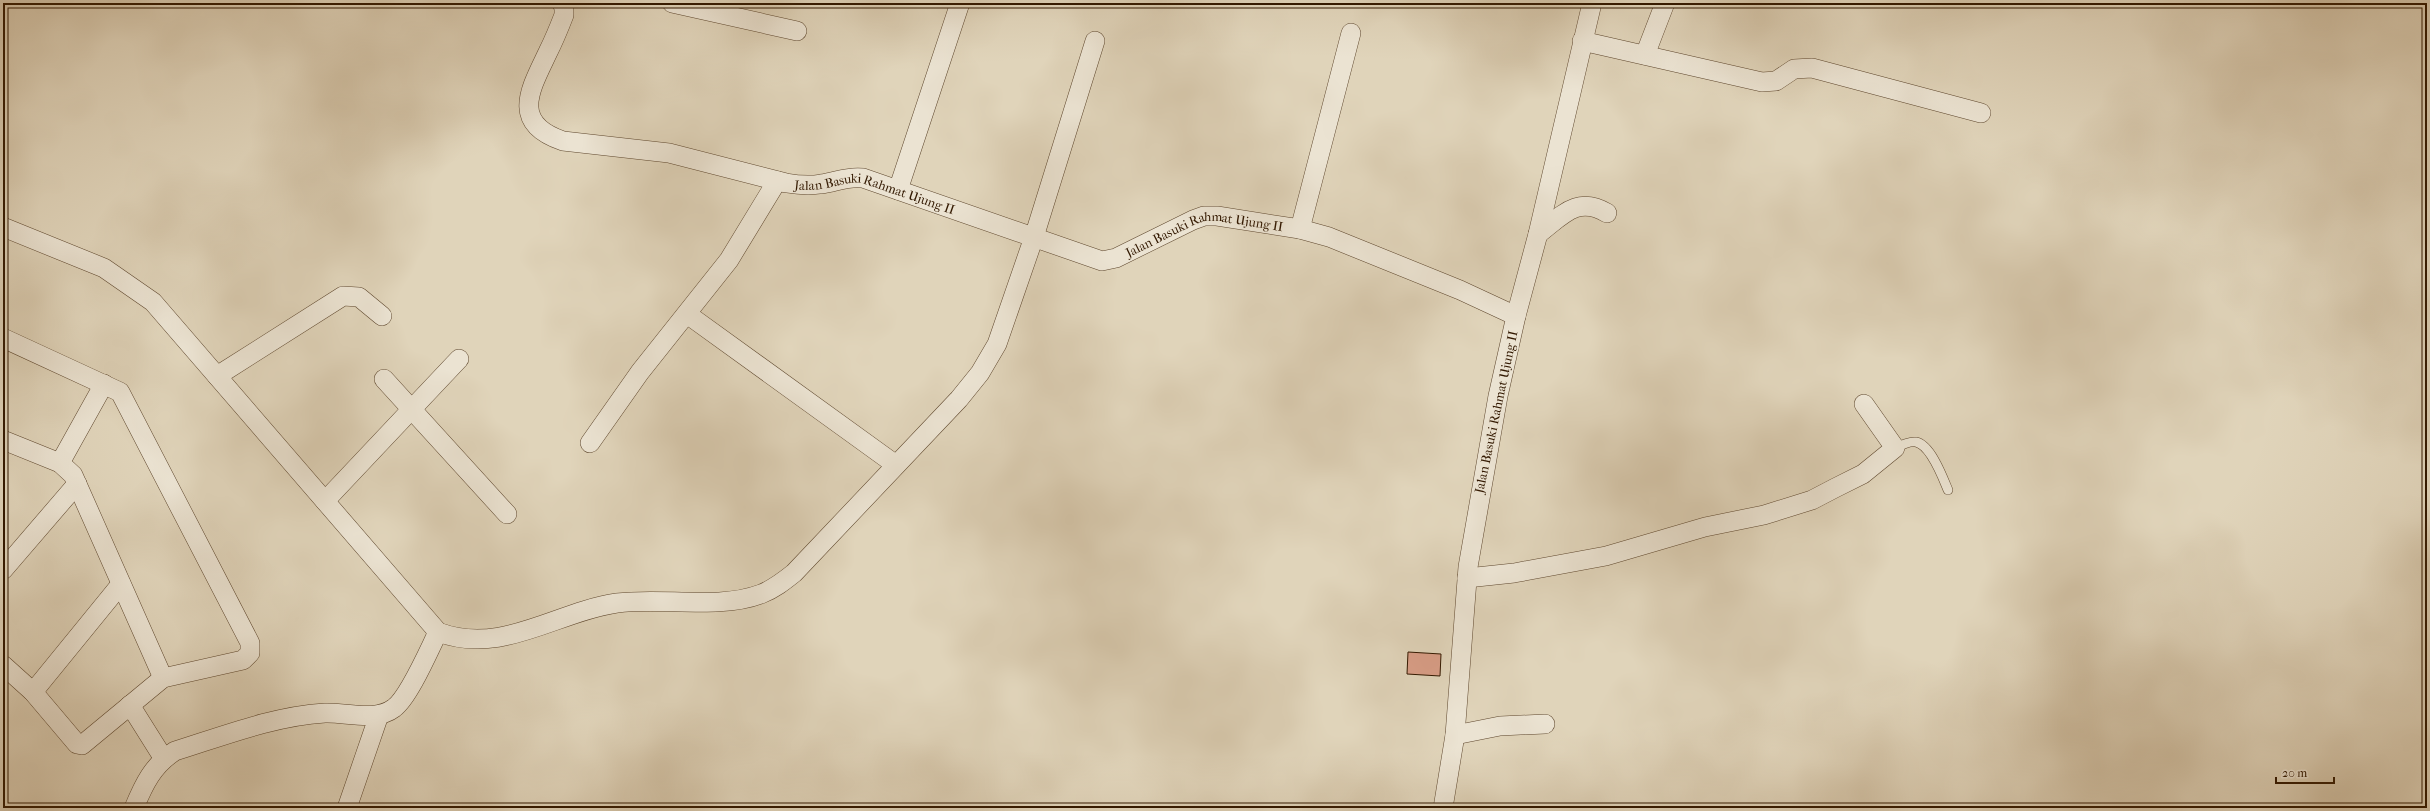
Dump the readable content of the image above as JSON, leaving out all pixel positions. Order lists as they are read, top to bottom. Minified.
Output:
{"streets":{"street":["Jalan Basuki Rahmat Ujung II"]},"scale_bar":"20 m"}
